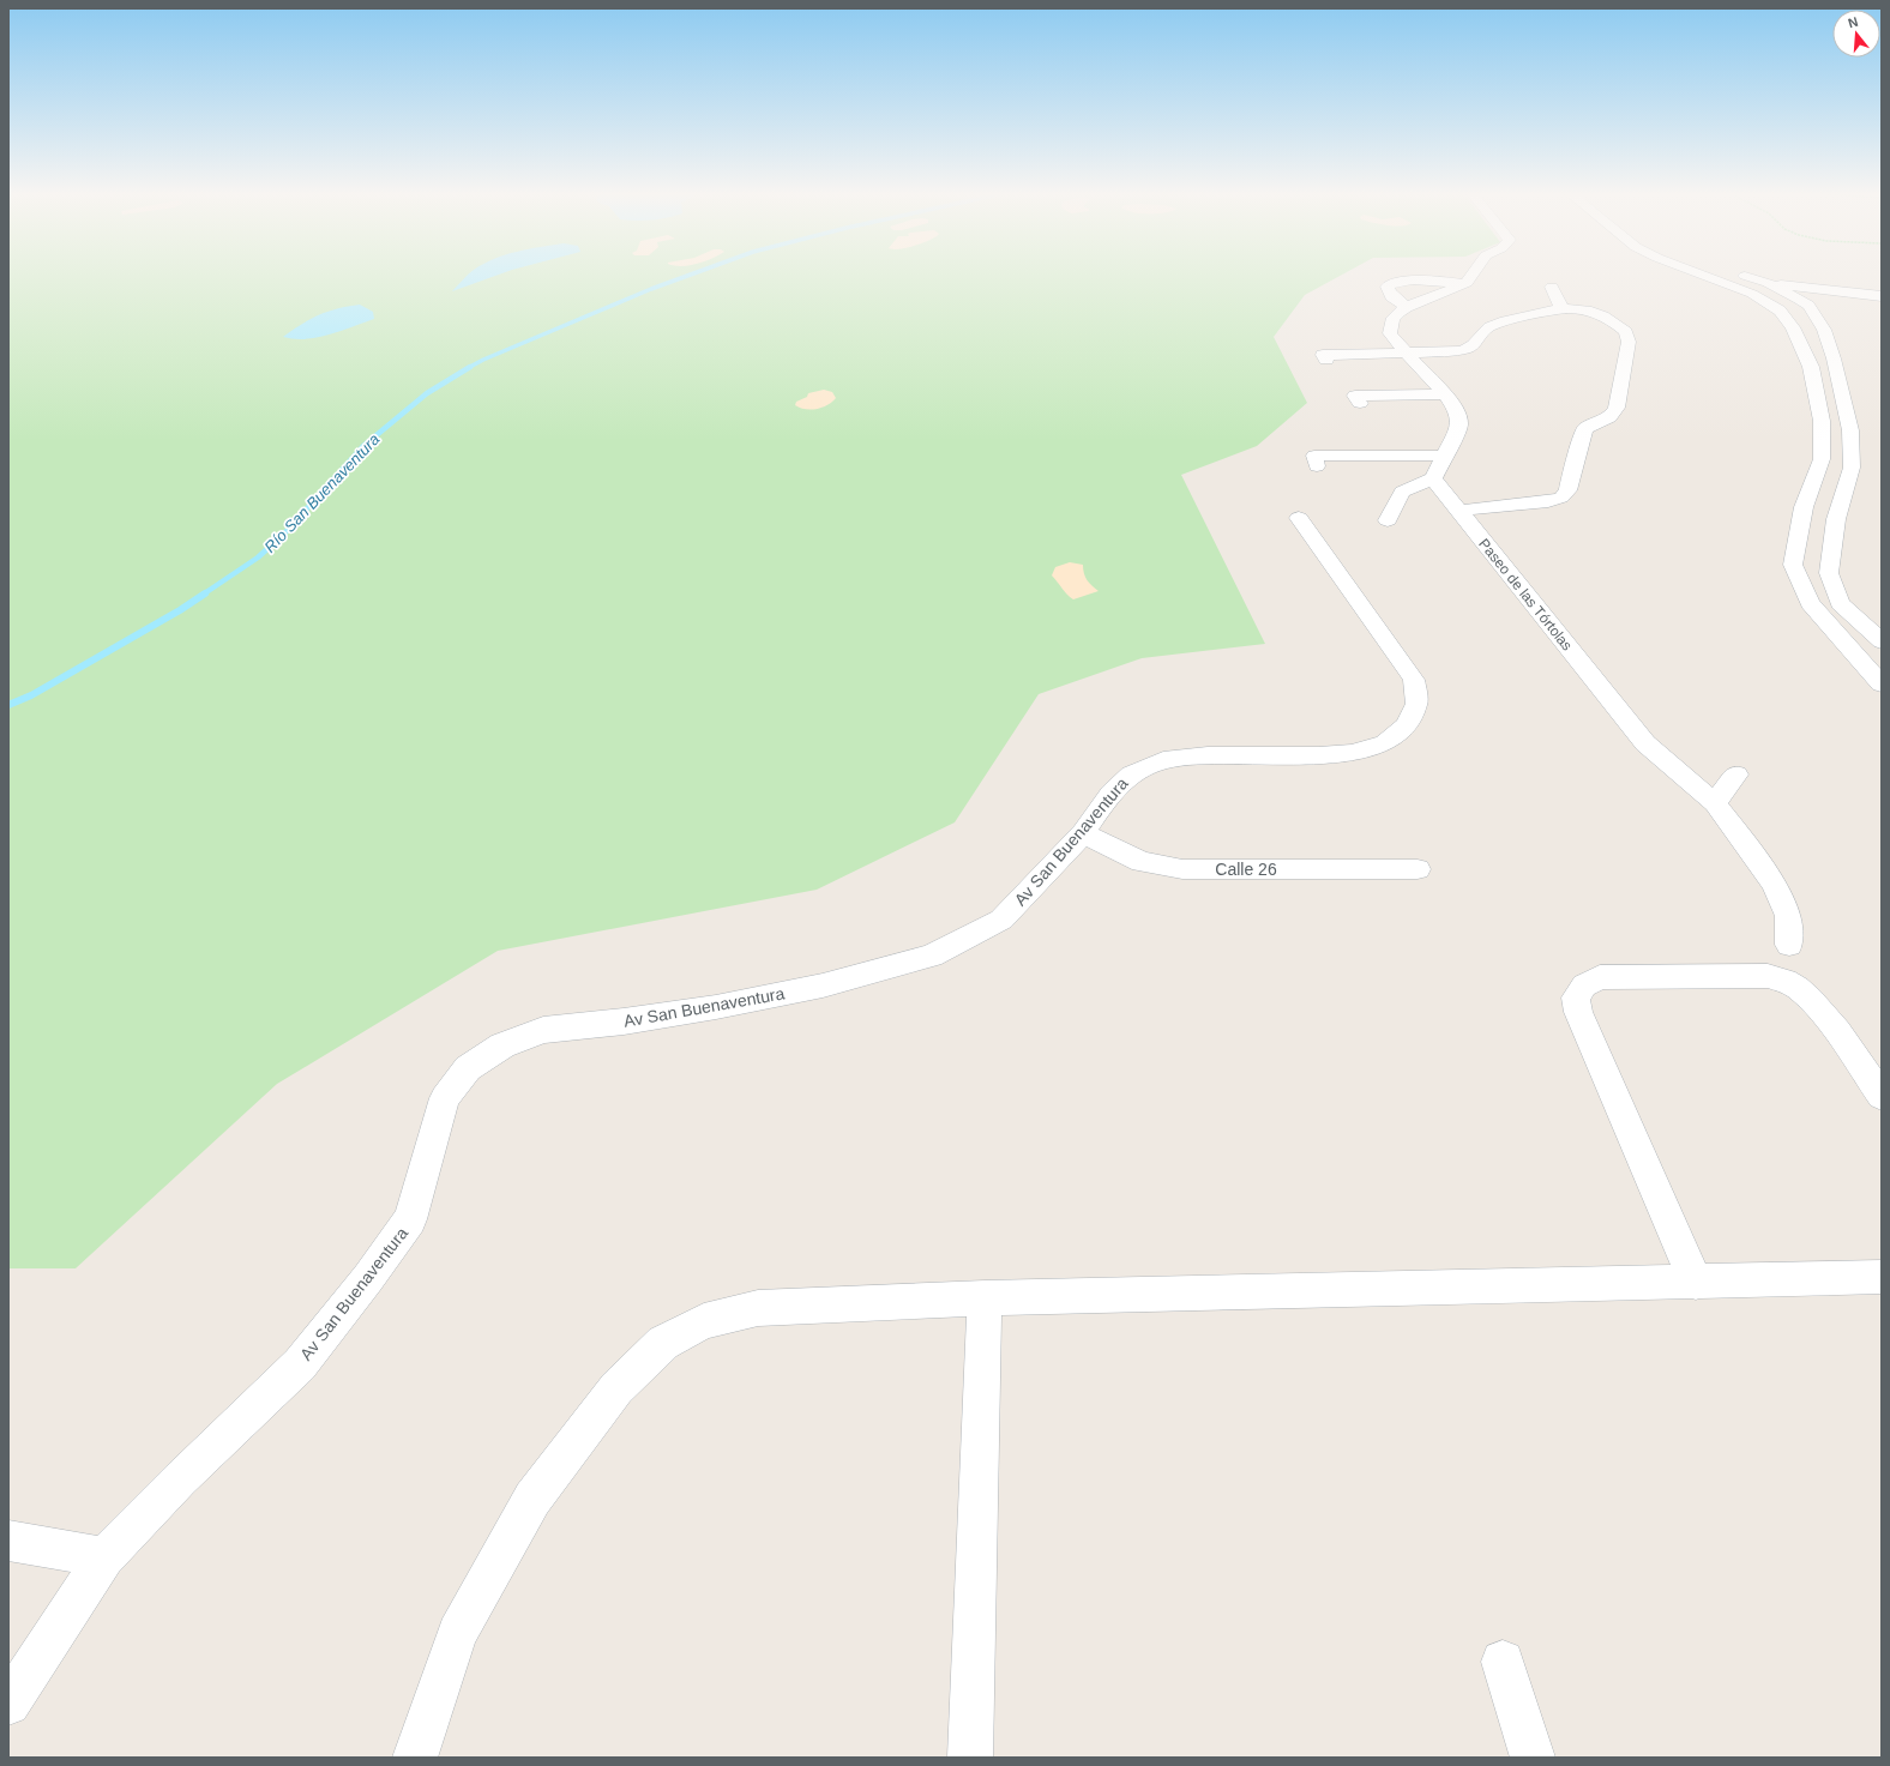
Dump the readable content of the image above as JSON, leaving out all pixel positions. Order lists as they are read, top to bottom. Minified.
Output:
{"streets":{"street":["Paseo de las Tórtolas","Av San Buenaventura","Calle 26"]},"crossings":[["Av San Buenaventura","Calle 26"]],"water":["Río San Buenaventura"],"north":"top"}
